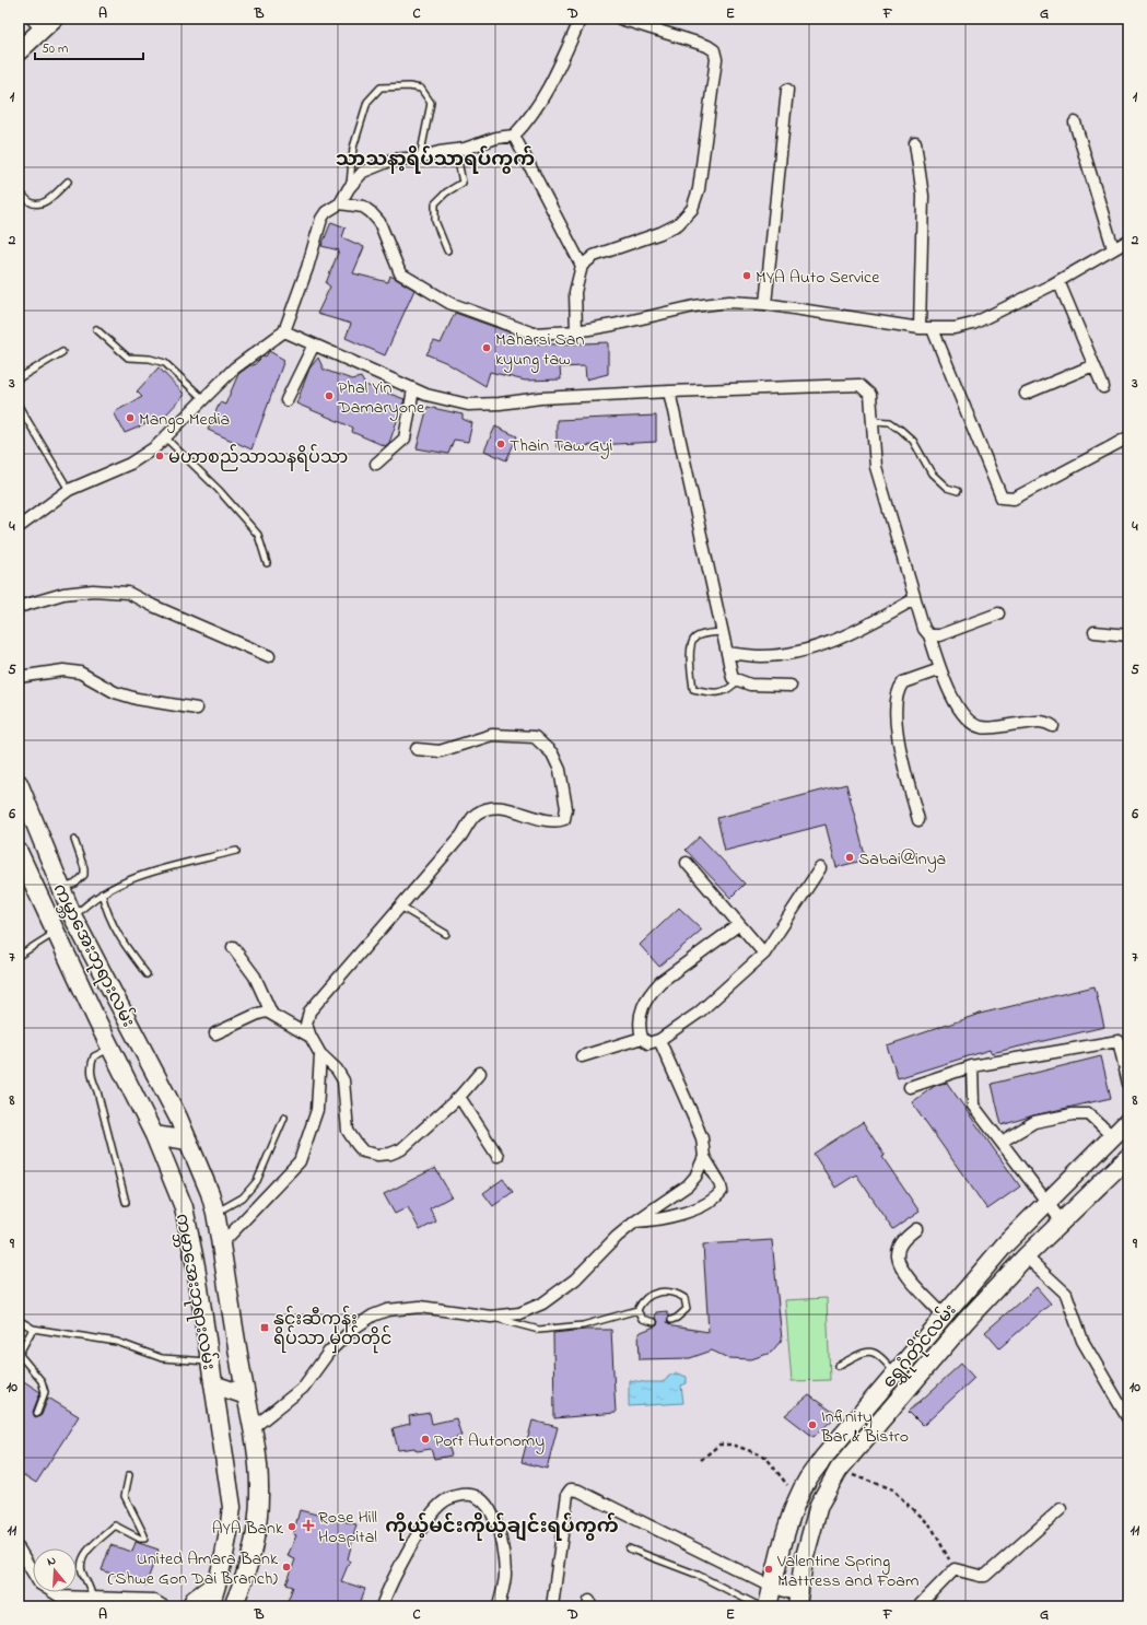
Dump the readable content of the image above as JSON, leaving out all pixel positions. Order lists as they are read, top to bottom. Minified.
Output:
{"streets":{"main road":["ကမ္ဘာအေးဘုရားလမ်း","ရွှေဂုံတိုင်လမ်း"]},"districts":["သာသနာ့ရိပ်သာရပ်ကွက်","ကိုယ့်မင်းကိုယ့်ချင်းရပ်ကွက်"],"places":{"other":["MYA Auto Service","Maharsi San kyung taw","Phal Yin Damaryone","Mango Media","Thain Taw Gyi","မဟာစည်သာသနရိပ်သာ","Sabai@inya","Infinity Bar & Bistro","Port Autonomy","AYA Bank","United Amara Bank (Shwe Gon Dai Branch)","Valentine Spring Mattress and Foam"],"transit":["နှင်းဆီကုန်း ရိပ်သာ မှတ်တိုင်"],"health":["Rose Hill Hospital"]},"scale_bar":"50 m","north":"top","grid":{"columns":["A","B","C","D","E","F","G"],"rows":["1","2","3","4","5","6","7","8","9","10","11"]}}
